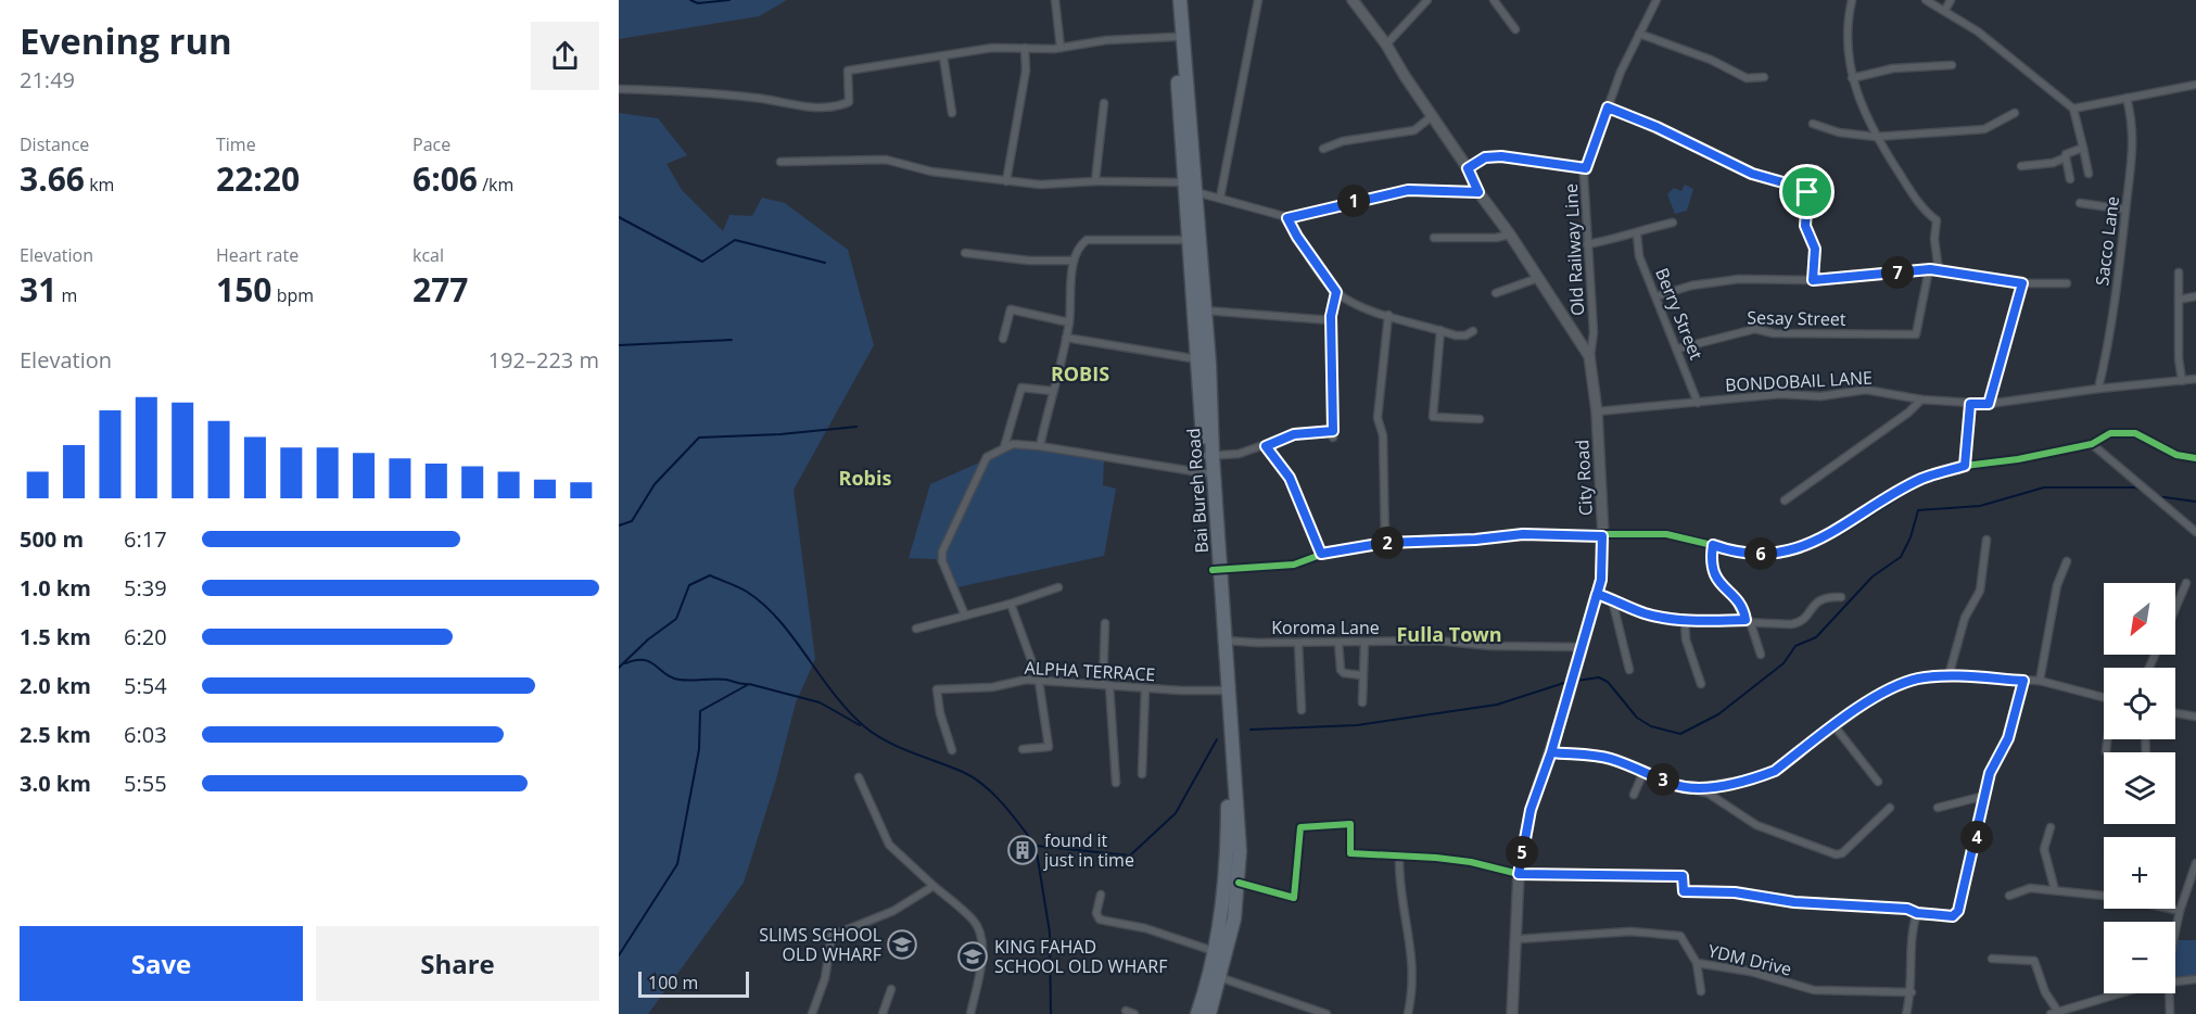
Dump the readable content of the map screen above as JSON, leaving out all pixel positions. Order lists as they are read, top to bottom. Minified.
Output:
{"streets":{"highway":["Bai Bureh Road"],"main road":["City Road"],"street":["Sacco Lane","Old Railway Line","Berry Street","Sesay Street","BONDOBAIL LANE","Koroma Lane","ALPHA TERRACE","YDM Drive"]},"crossings":[["Sacco Lane","BONDOBAIL LANE"],["Old Railway Line","City Road"],["Berry Street","Sesay Street"],["Berry Street","BONDOBAIL LANE"],["BONDOBAIL LANE","City Road"],["City Road","Koroma Lane"],["City Road","YDM Drive"],["Bai Bureh Road","Koroma Lane"],["Bai Bureh Road","ALPHA TERRACE"]],"districts":["ROBIS","Robis","Fulla Town"],"places":{"building":["found it just in time"],"school or university":["SLIMS SCHOOL OLD WHARF","KING FAHAD SCHOOL OLD WHARF"]},"scale_bar":"100 m","north":"bottom left","page":{"heading":["Evening run","21:49"],"stats":[["Distance","3.66 km"],["Time","22:20"],["Pace","6:06 /km"],["Elevation","31 m"],["Heart rate","150 bpm"],["kcal","277"]],"pins":["1","7","2","6","3","4","5"],"chart":["Elevation","192–223 m"],"list":[{"name":"500 m","note":"6:17"},{"name":"1.0 km","note":"5:39"},{"name":"1.5 km","note":"6:20"},{"name":"2.0 km","note":"5:54"},{"name":"2.5 km","note":"6:03"},{"name":"3.0 km","note":"5:55"}],"map_buttons":["+","−"],"buttons":["Save","Share"],"scale":"100 m"}}
